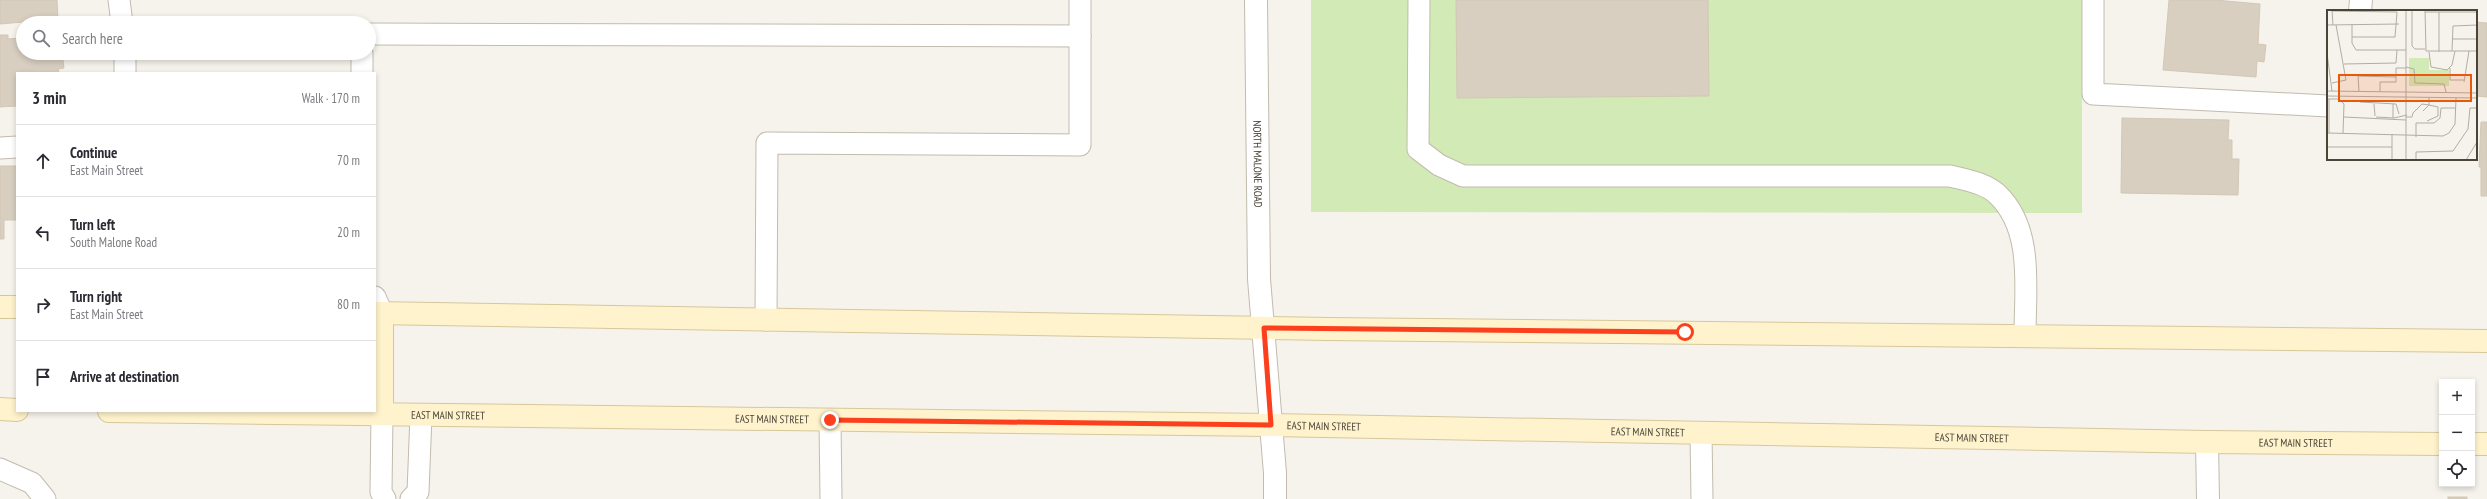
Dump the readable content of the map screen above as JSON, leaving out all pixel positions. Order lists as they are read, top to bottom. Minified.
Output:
{"streets":{"main road":["EAST MAIN STREET"],"street":["NORTH MALONE ROAD"]},"crossings":[["NORTH MALONE ROAD","EAST MAIN STREET"]],"page":{"search":"Search here","heading":["3 min","Walk · 170 m"],"list":[["Continue","East Main Street","70 m"],["Turn left","South Malone Road","20 m"],["Turn right","East Main Street","80 m"],"Arrive at destination"],"map_buttons":["+","−"]}}
